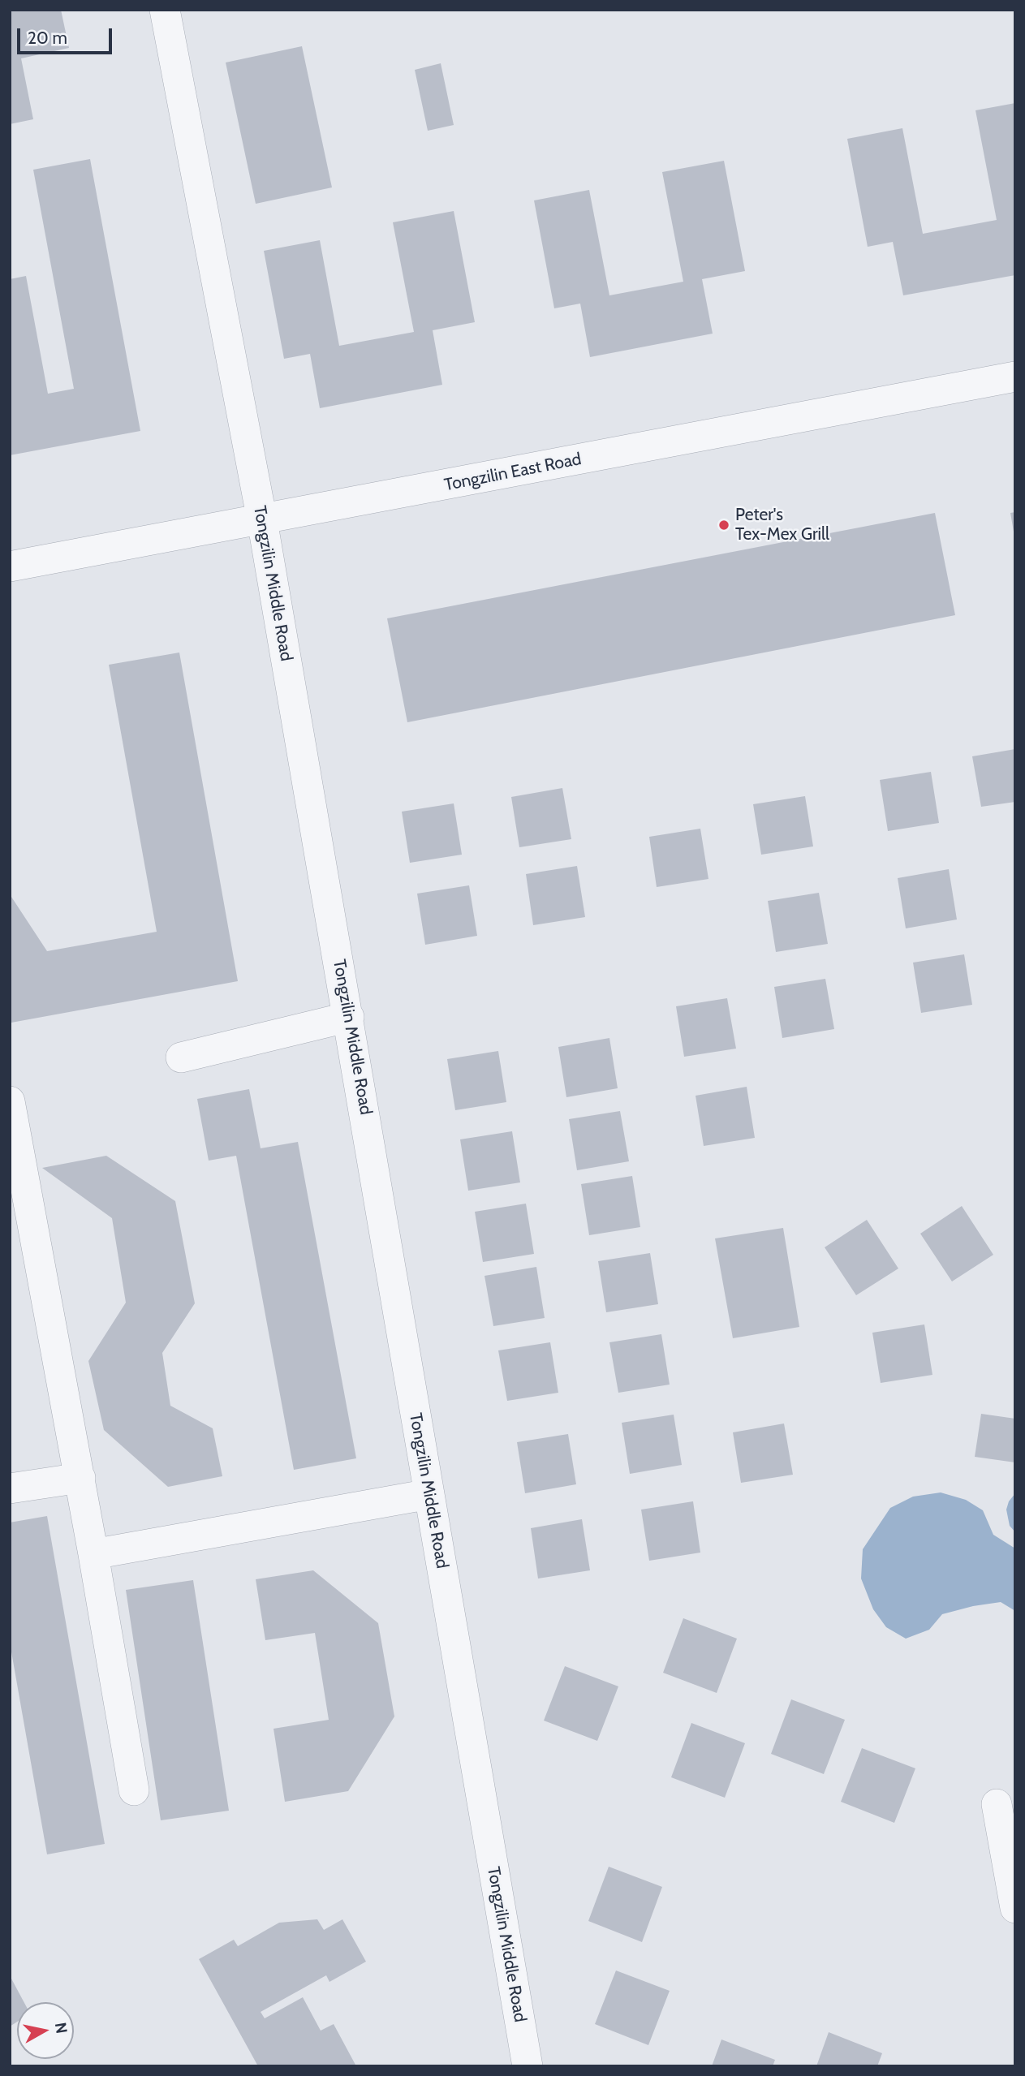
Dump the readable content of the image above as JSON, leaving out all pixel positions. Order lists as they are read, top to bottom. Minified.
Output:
{"streets":{"street":["Tongzilin East Road","Tongzilin Middle Road"]},"crossings":[["Tongzilin East Road","Tongzilin Middle Road"]],"places":["Peter's Tex-Mex Grill"],"scale_bar":"20 m","north":"right"}
